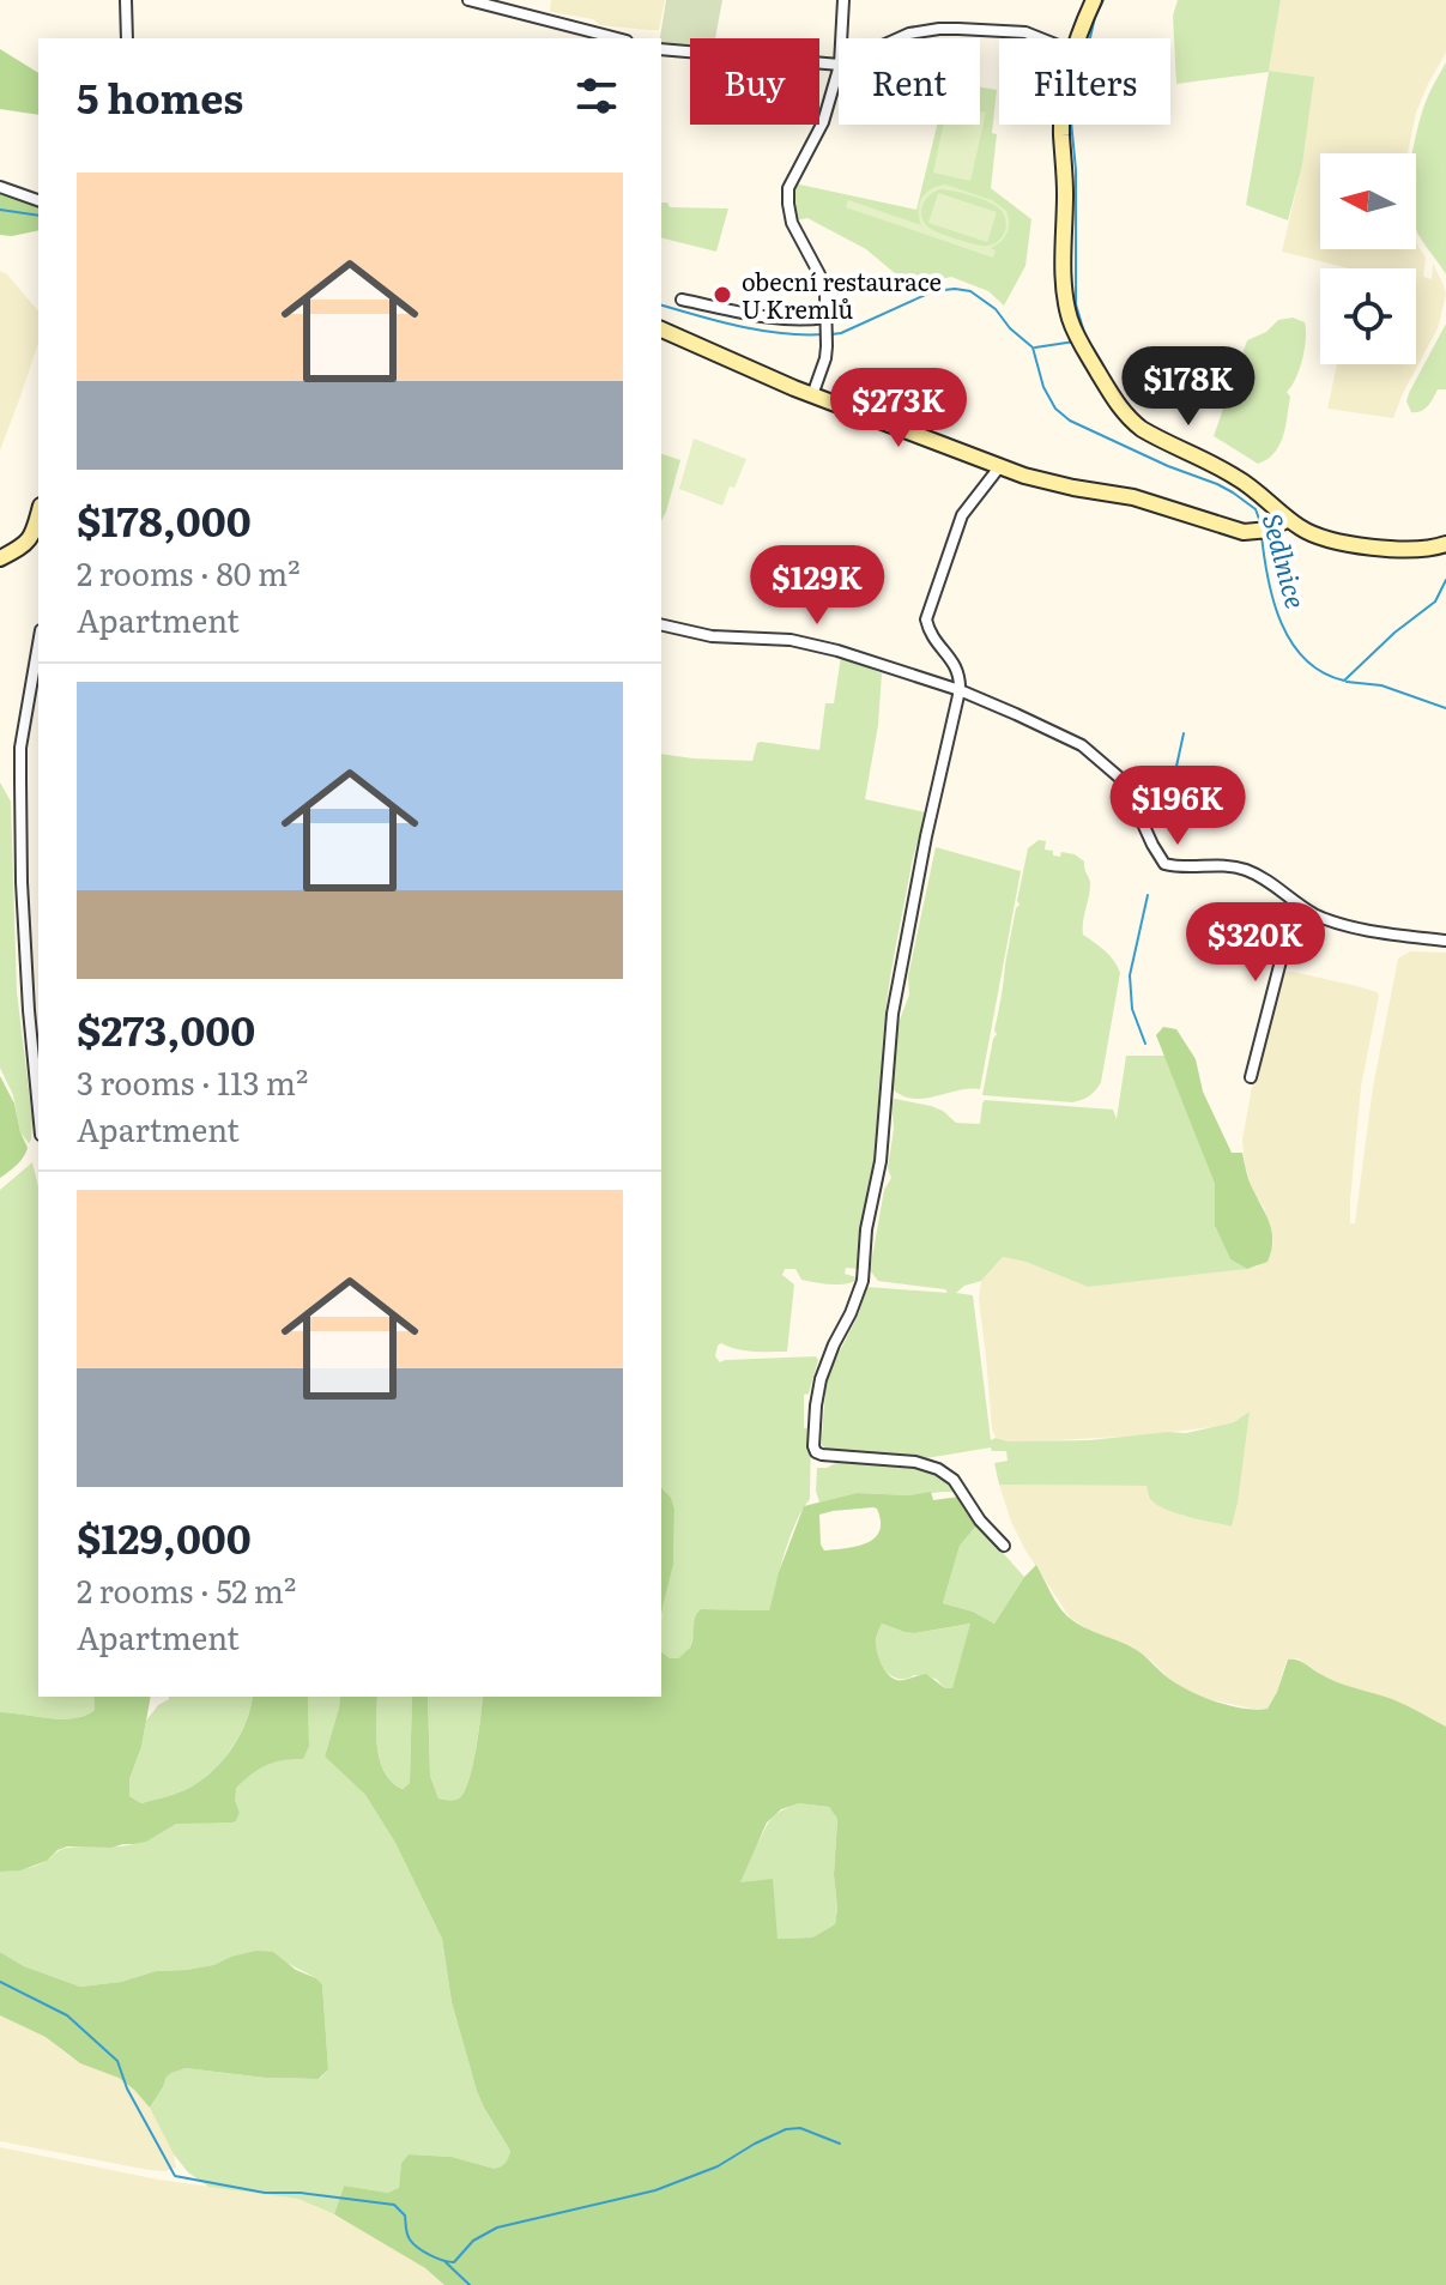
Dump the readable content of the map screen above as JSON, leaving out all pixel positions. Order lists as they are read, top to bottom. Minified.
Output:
{"water":["Sedlnice"],"places":["obecní restaurace U Kremlů"],"north":"left","page":{"chip":["Buy","Rent","Filters"],"heading":"5 homes","list":[{"name":"$178,000","note":"2 rooms · 80 m² · Apartment"},{"name":"$273,000","note":"3 rooms · 113 m² · Apartment"},{"name":"$129,000","note":"2 rooms · 52 m² · Apartment"}],"price":["$178K","$273K","$129K","$196K","$320K"]}}
